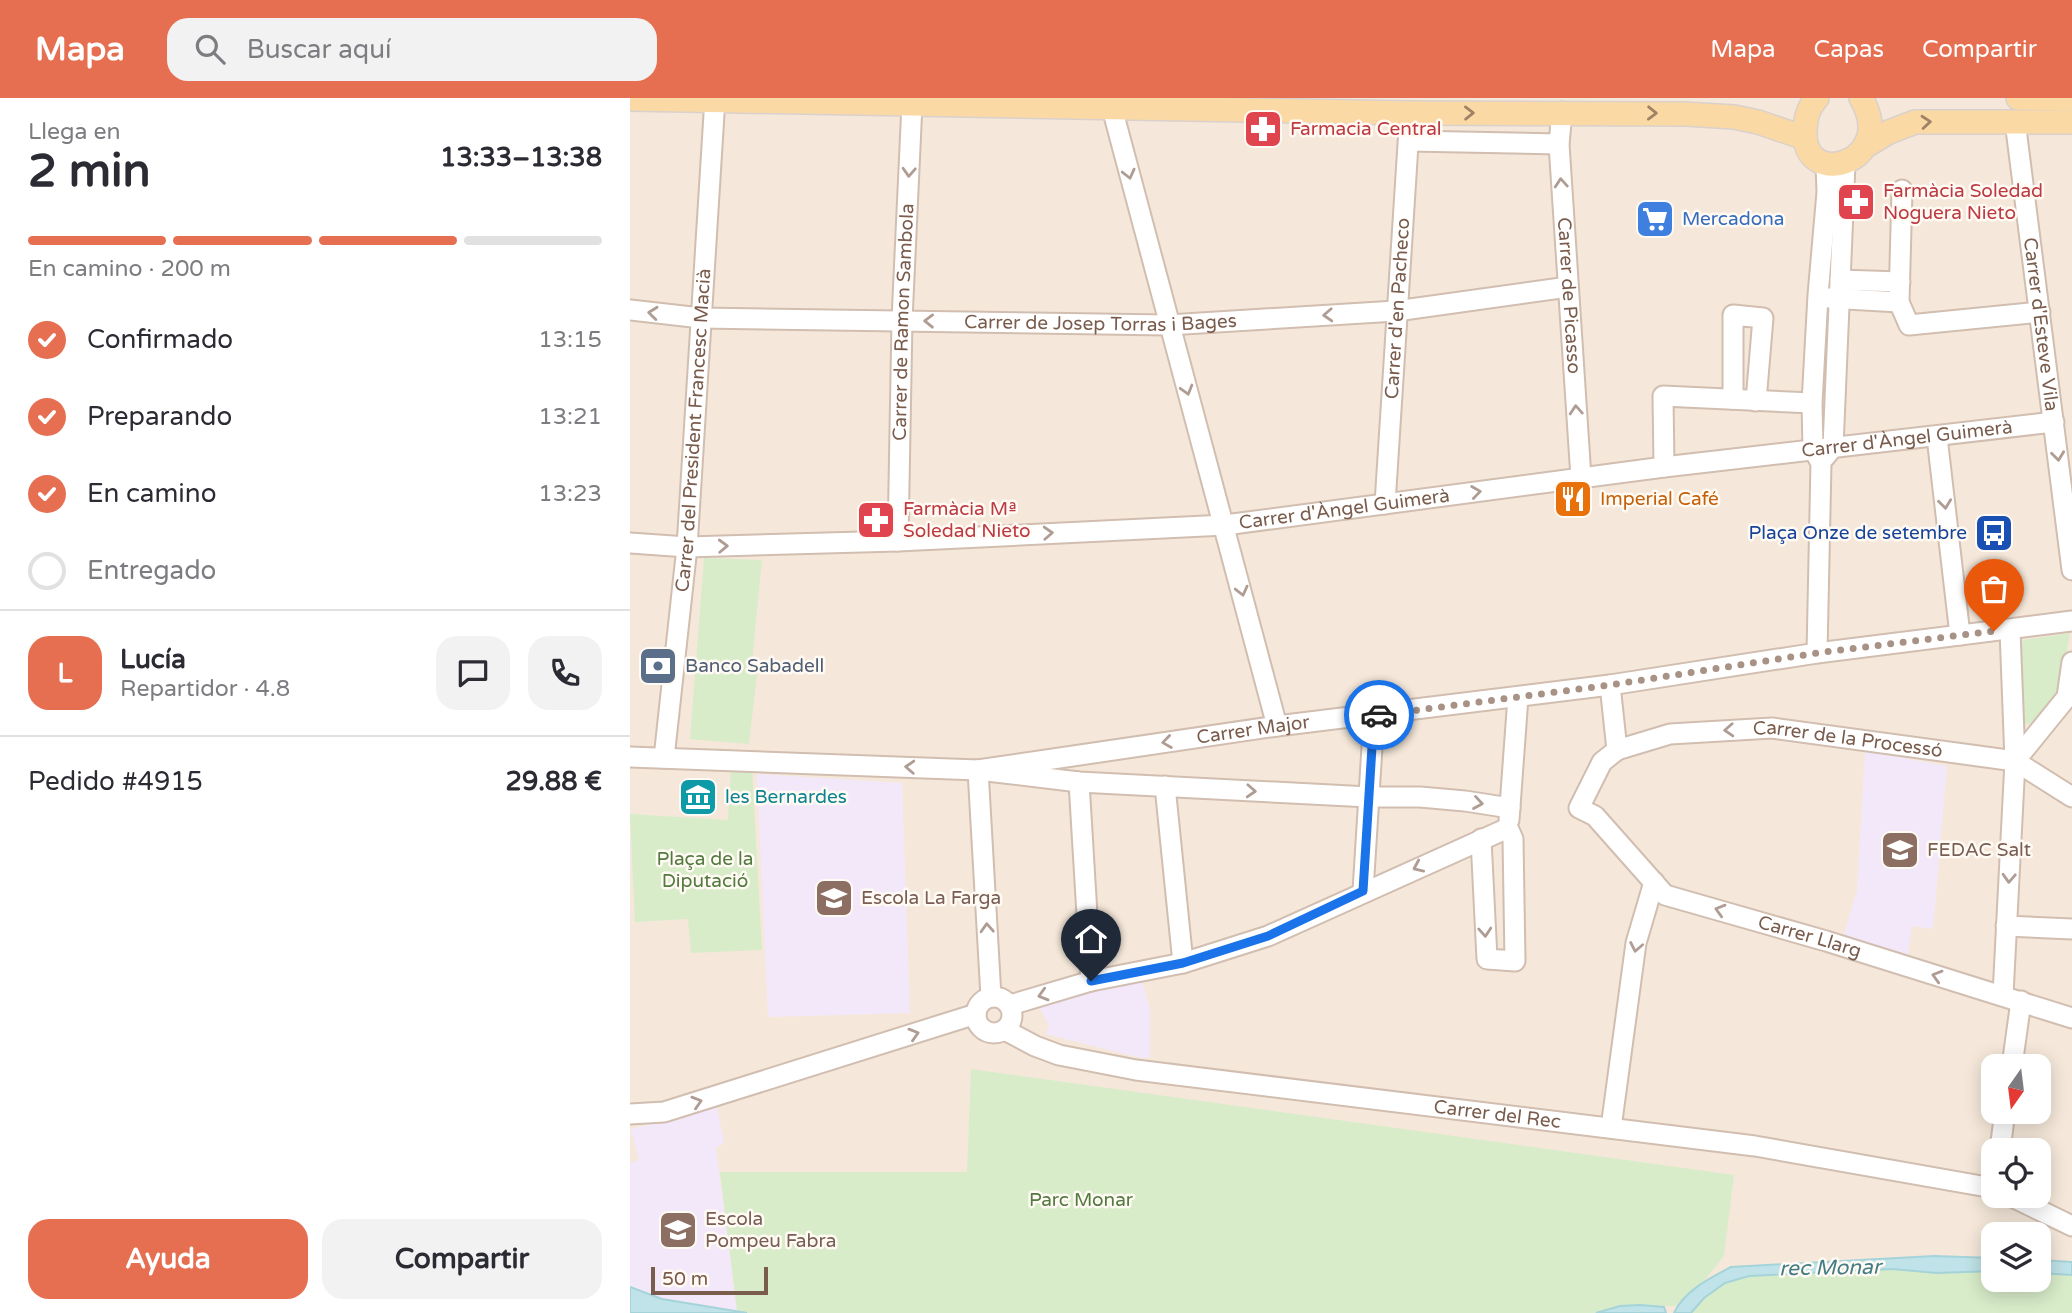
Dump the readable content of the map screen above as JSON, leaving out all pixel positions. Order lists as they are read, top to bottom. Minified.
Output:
{"streets":{"street":["Carrer de Picasso","Carrer d'en Pacheco","Carrer de Josep Torras i Bages","Carrer de Ramon Sambola","Carrer d'Esteve Vila","Carrer del President Francesc Macià","Carrer d'Àngel Guimerà","Carrer Major","Carrer de la Processó","Carrer Llarg","Carrer del Rec"]},"crossings":[["Carrer de Picasso","Carrer de Josep Torras i Bages"],["Carrer de Picasso","Carrer d'Àngel Guimerà"],["Carrer d'en Pacheco","Carrer de Josep Torras i Bages"],["Carrer d'en Pacheco","Carrer d'Àngel Guimerà"],["Carrer de Josep Torras i Bages","Carrer de Ramon Sambola"],["Carrer de Josep Torras i Bages","Carrer del President Francesc Macià"],["Carrer de Ramon Sambola","Carrer d'Àngel Guimerà"],["Carrer d'Esteve Vila","Carrer d'Àngel Guimerà"],["Carrer del President Francesc Macià","Carrer d'Àngel Guimerà"],["Carrer del President Francesc Macià","Carrer Major"],["Carrer de la Processó","Carrer Llarg"]],"one_way":["Carrer de Picasso","Carrer de Josep Torras i Bages","Carrer de Ramon Sambola","Carrer d'Àngel Guimerà","Carrer de la Processó","Carrer Llarg"],"water":["rec Monar"],"parks":["Plaça de la Diputació","Parc Monar"],"places":{"pharmacy":["Farmacia Central","Farmàcia Soledad Noguera Nieto","Farmàcia Mª Soledad Nieto"],"supermarket":["Mercadona"],"restaurant":["Imperial Café"],"bus stop":["Plaça Onze de setembre"],"bank":["Banco Sabadell"],"museum":["les Bernardes"],"school or university":["FEDAC Salt","Escola La Farga","Escola Pompeu Fabra"]},"scale_bar":"50 m","north":"bottom","page":{"header":"Mapa","search":"Buscar aquí","nav":["Mapa","Capas","Compartir"],"heading":["2 min","Llega en","13:33–13:38"],"panel":["Lucía","Repartidor · 4.8","Pedido #4915","29.88 €"],"bar":"En camino · 200 m","list":[["Confirmado","13:15"],["Preparando","13:21"],["En camino","13:23"],"Entregado"],"round":"L","buttons":["Ayuda","Compartir"],"scale":"50 m"}}
